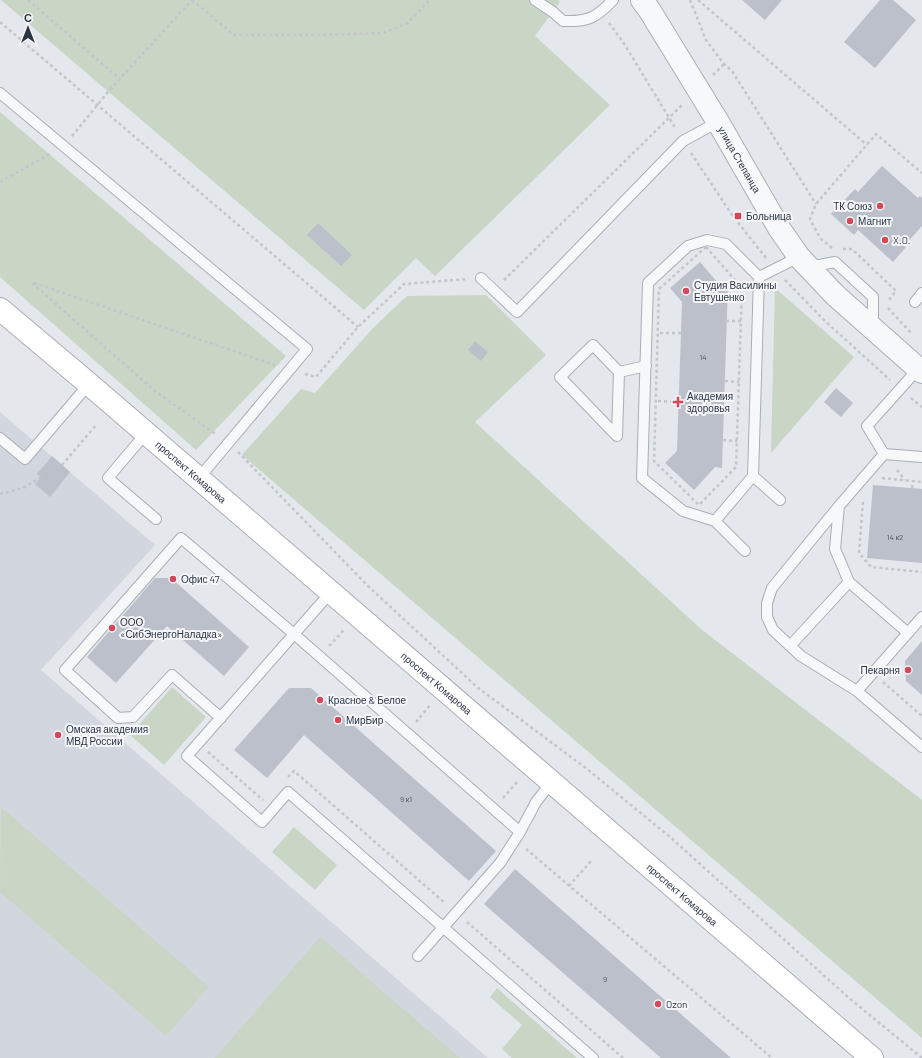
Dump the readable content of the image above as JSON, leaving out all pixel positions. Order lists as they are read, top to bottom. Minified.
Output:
{"streets":{"main road":["проспект Комарова"],"street":["улица Степанца"]},"places":{"other":["ТК Союз","Магнит","X.O.","Студия Василины Евтушенко","Офис 47","ООО «СибЭнергоНаладка»","Пекарня","Красное & Белое","МирБир","Омская академия МВД России","Ozon"],"transit":["Больница"],"health":["Академия здоровья"]},"house_numbers":["14","14 к2","9 к1","9"],"north":"top"}
